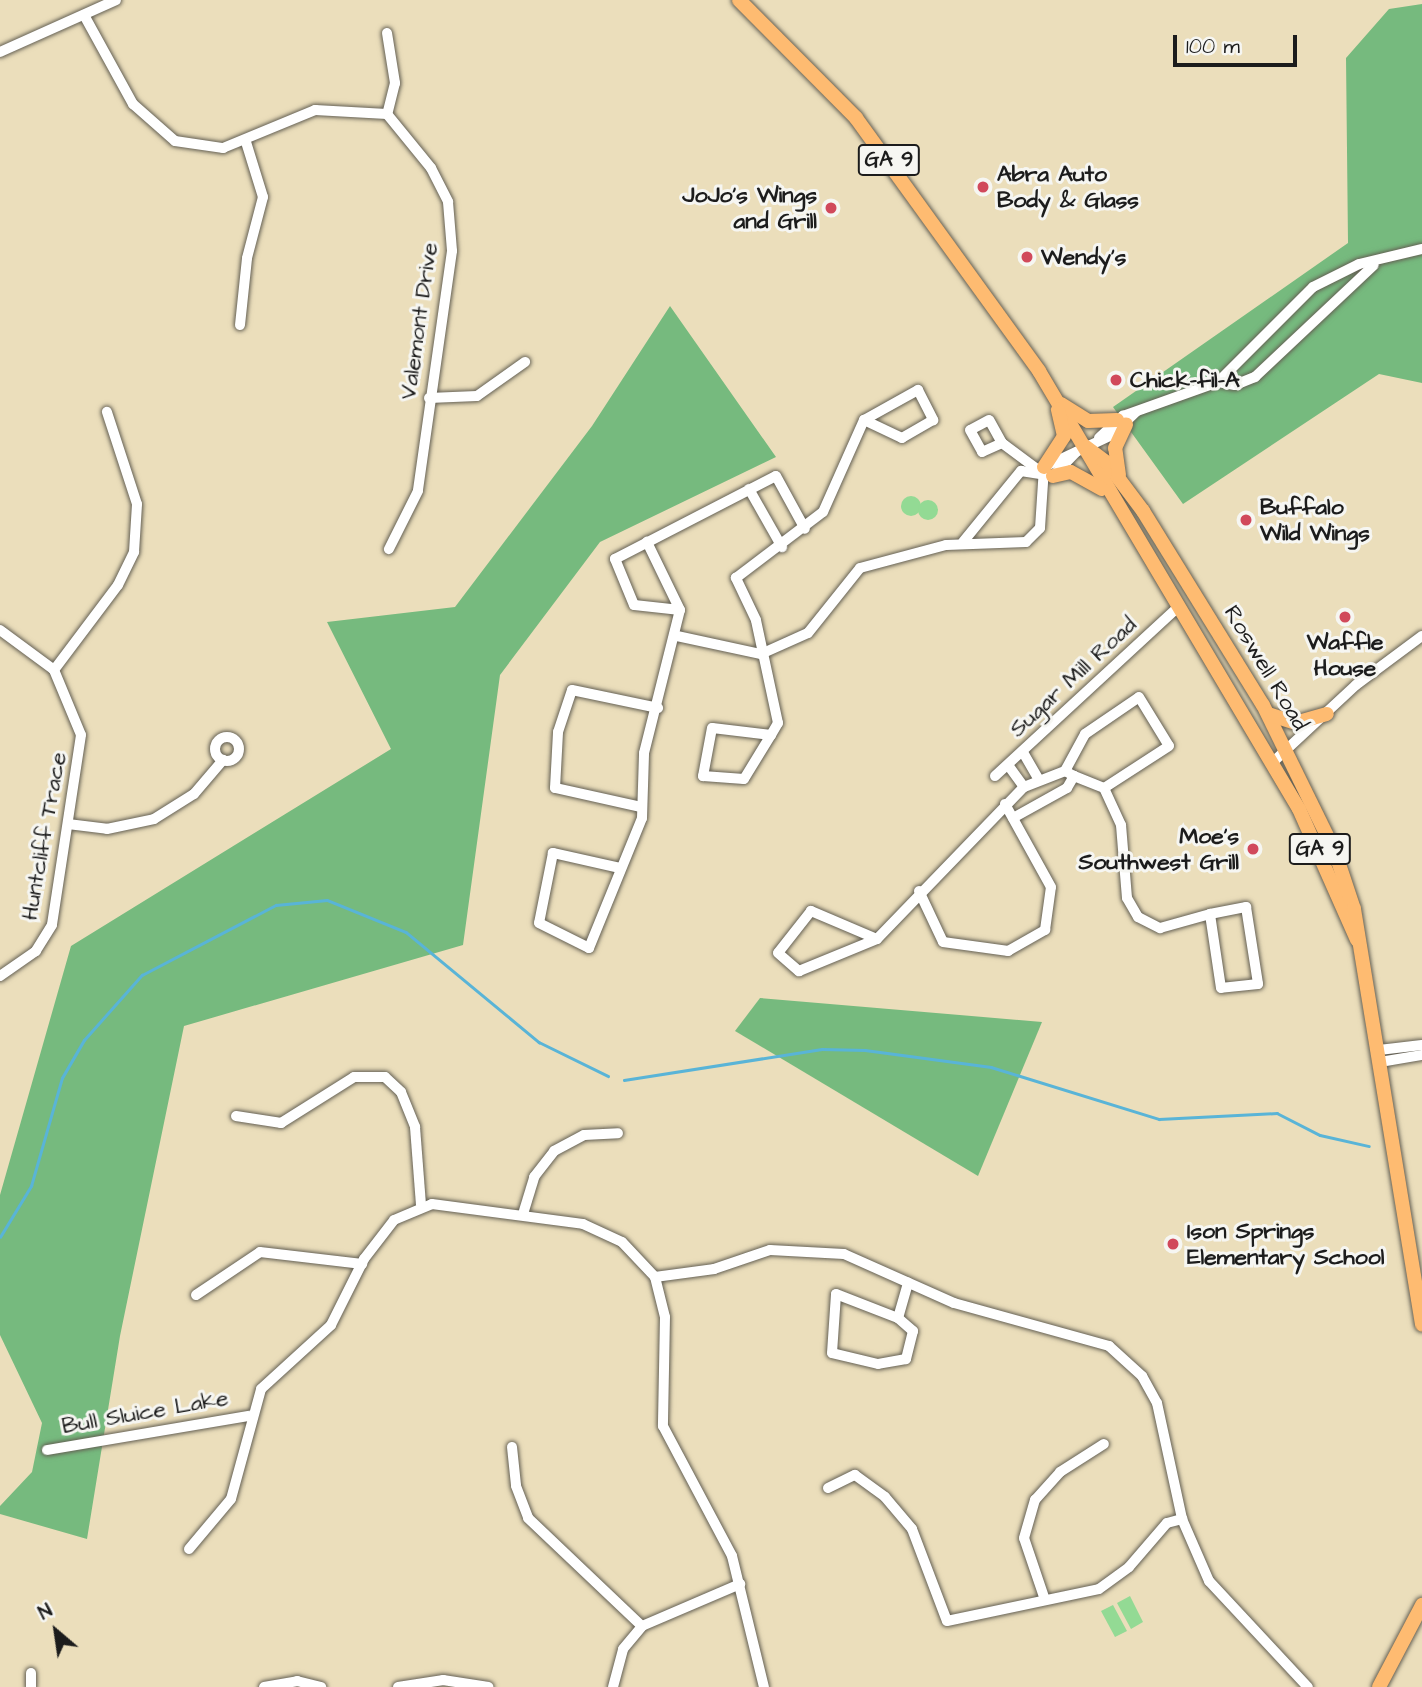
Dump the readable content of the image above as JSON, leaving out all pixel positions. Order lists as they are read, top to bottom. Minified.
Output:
{"streets":{"main road":["GA 9","Roswell Road"],"street":["Valemont Drive","Sugar Mill Road","Huntcliff Trace","Bull Sluice Lake"]},"crossings":[["Roswell Road","Sugar Mill Road"]],"places":["Abra Auto Body & Glass","JoJo's Wings and Grill","Wendy's","Chick-fil-A","Buffalo Wild Wings","Waffle House","Moe's Southwest Grill","Ison Springs Elementary School"],"scale_bar":"100 m","north":"top left"}
